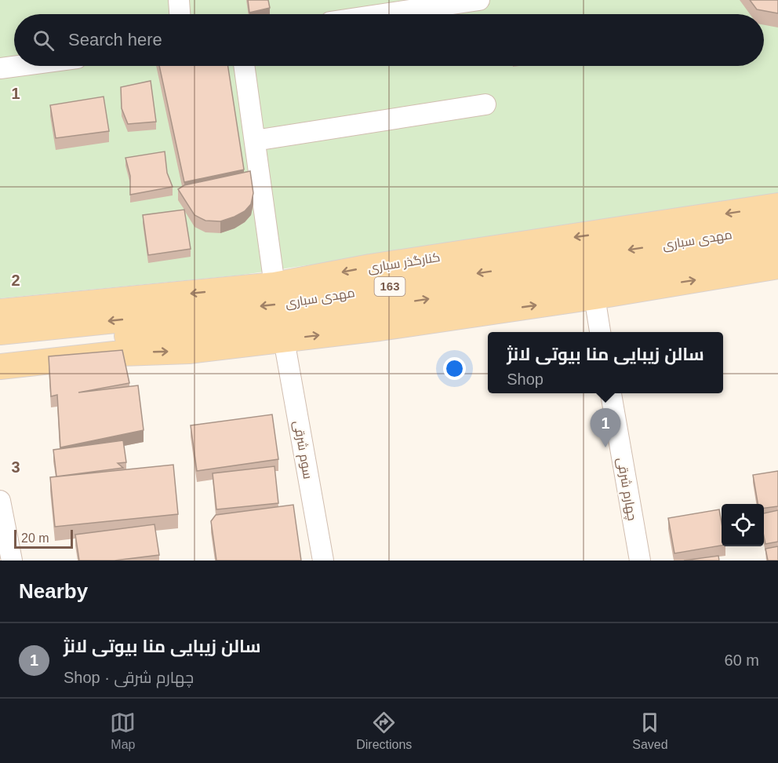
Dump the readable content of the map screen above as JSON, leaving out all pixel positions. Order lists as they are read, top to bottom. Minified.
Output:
{"streets":{"main road":["مهدی سباری","کنارگذر سباری","163"],"street":["سوم شرقی","چهارم شرقی"]},"scale_bar":"20 m","page":{"search":"Search here","popup":["سالن زیبایی منا بیوتی لانژ","Shop"],"pins":"1","scale":"20 m","heading":"Nearby","list":[{"mark":"1","name":"سالن زیبایی منا بیوتی لانژ","note":"Shop · چهارم شرقی","value":"60 m"}],"nav":["Map","Directions","Saved"]},"grid":{"rows":["1","2","3"]}}
